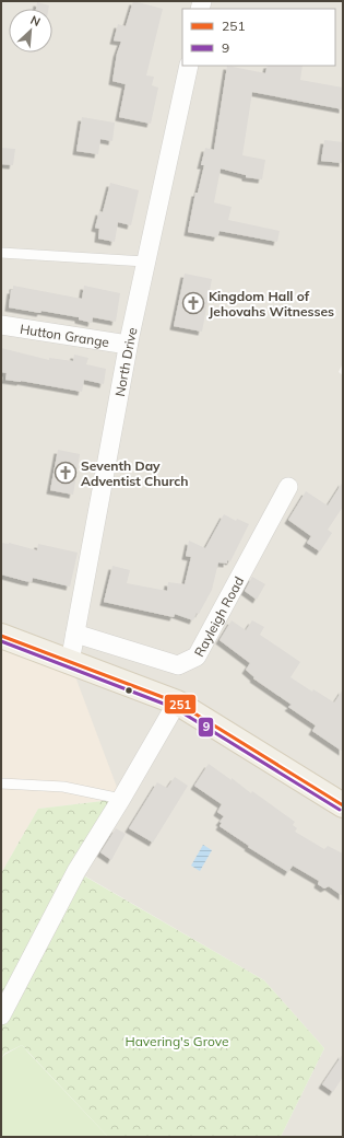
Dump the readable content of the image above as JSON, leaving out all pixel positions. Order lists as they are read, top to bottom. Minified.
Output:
{"streets":{"street":["Hutton Grange","North Drive","Rayleigh Road"]},"crossings":[["Hutton Grange","North Drive"],["North Drive","Rayleigh Road"]],"parks":["Havering's Grove"],"places":{"church":["Kingdom Hall of Jehovahs Witnesses","Seventh Day Adventist Church"]},"lines":["transit line 251","transit line 9"],"legend":["251","9"],"north":"top right"}
